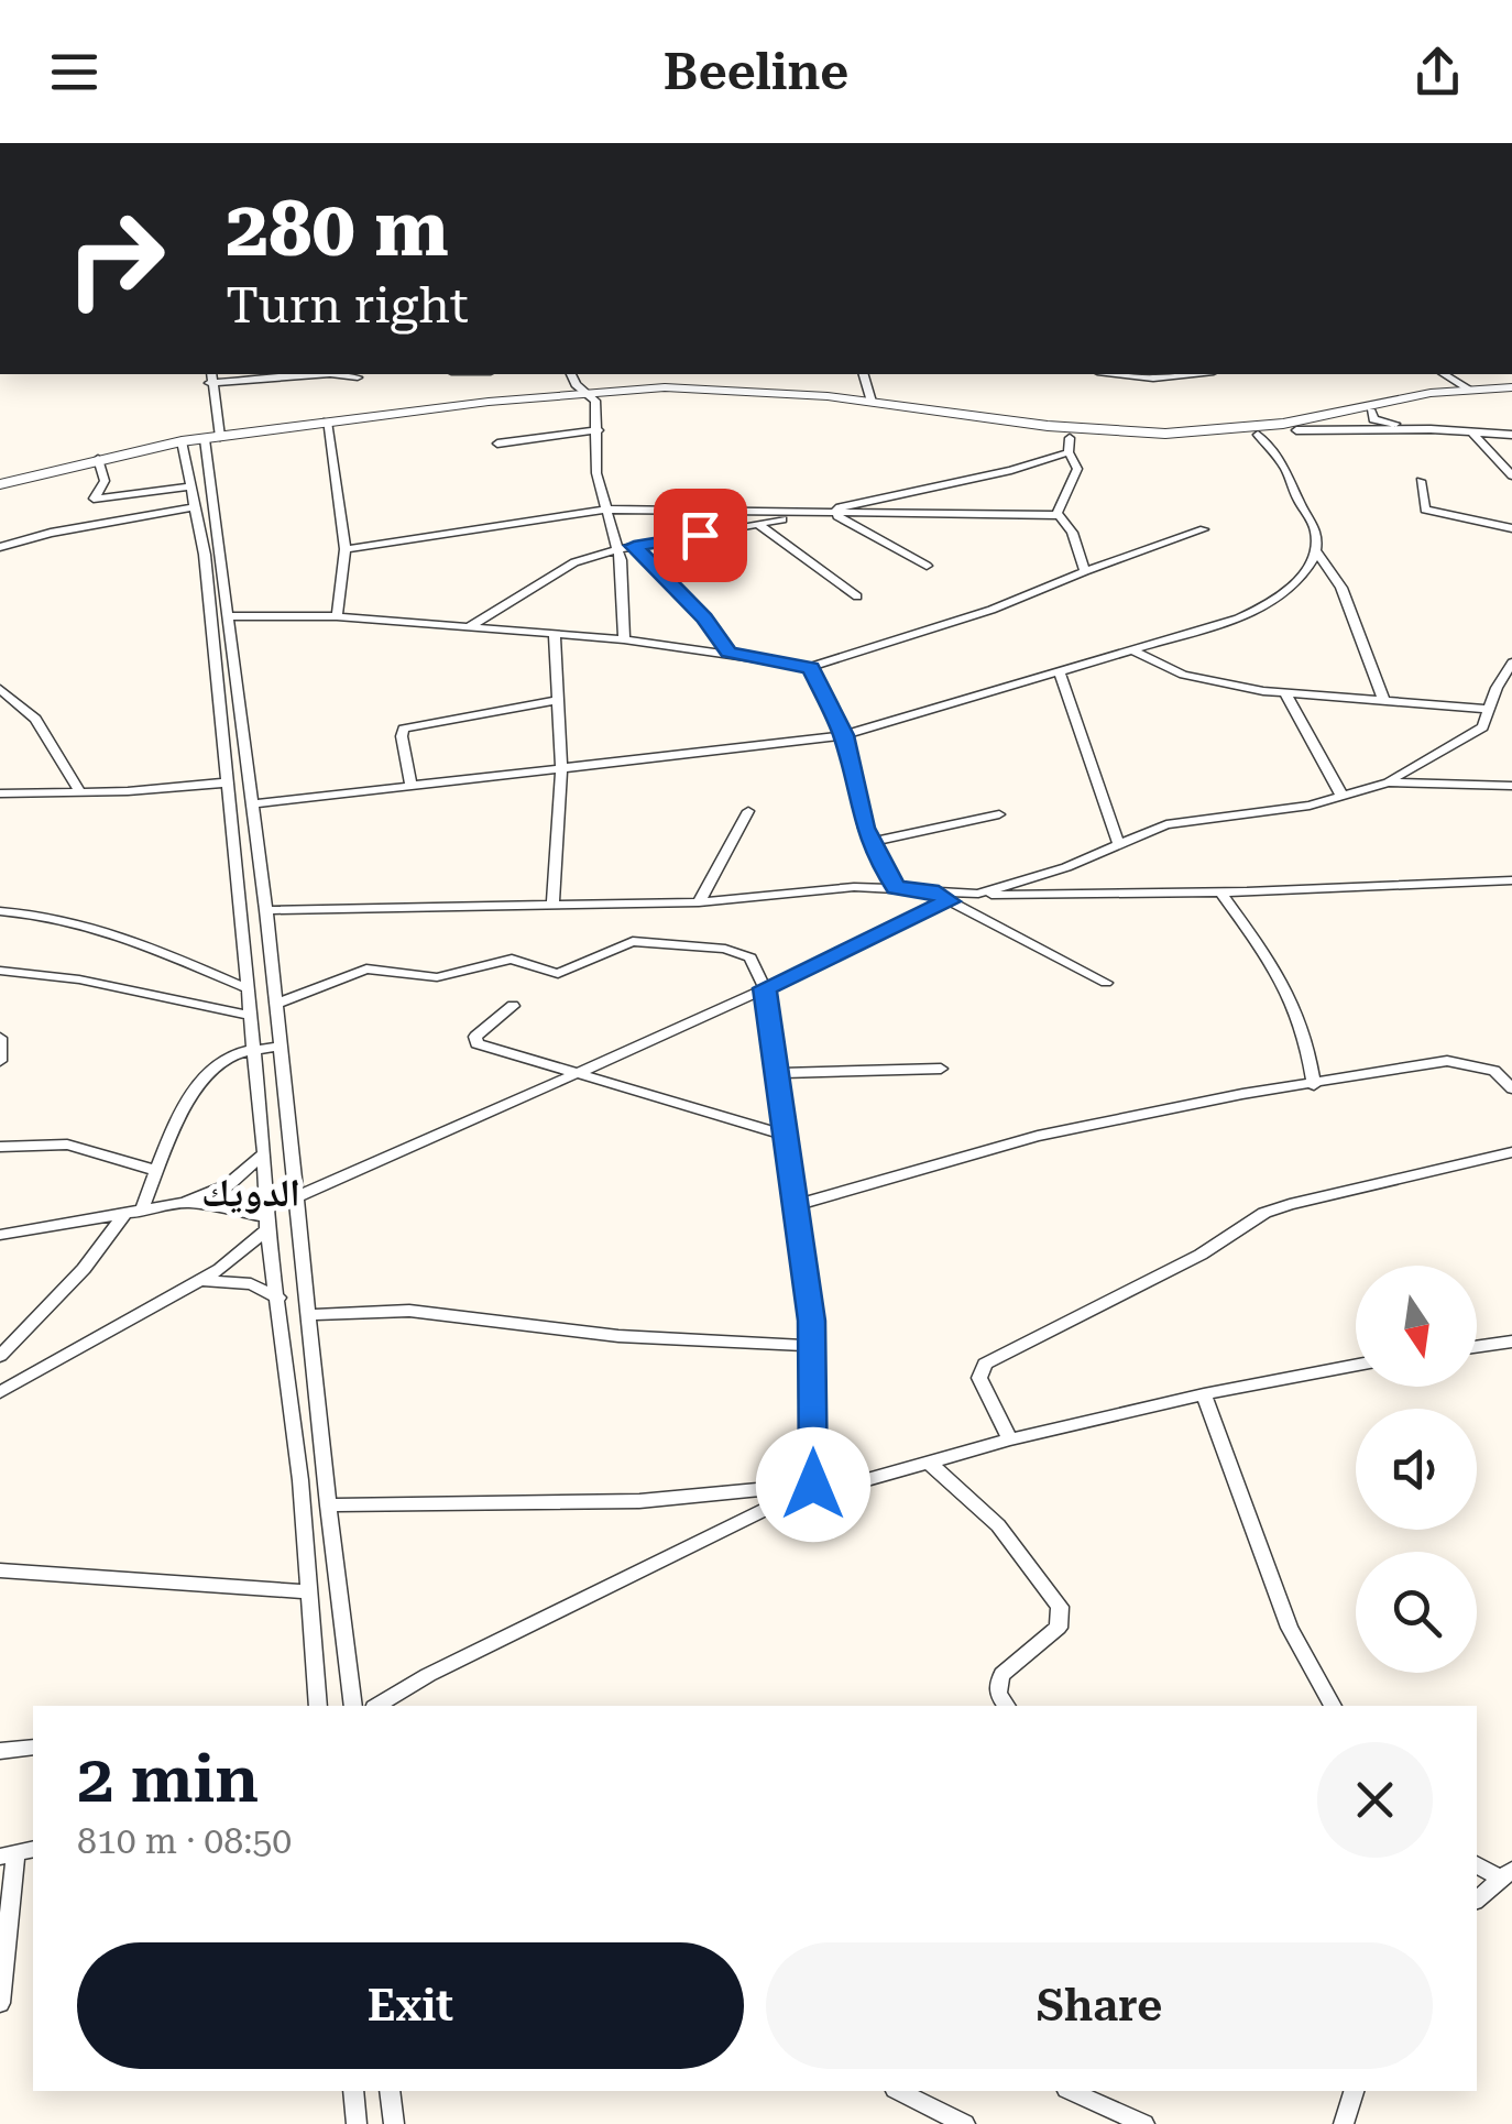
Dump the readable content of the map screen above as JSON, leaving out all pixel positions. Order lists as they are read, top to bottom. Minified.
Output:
{"districts":["الدويك"],"north":"bottom","page":{"header":"Beeline","turn":["280 m","Turn right"],"heading":["2 min","810 m · 08:50"],"buttons":["Exit","Share"]}}
